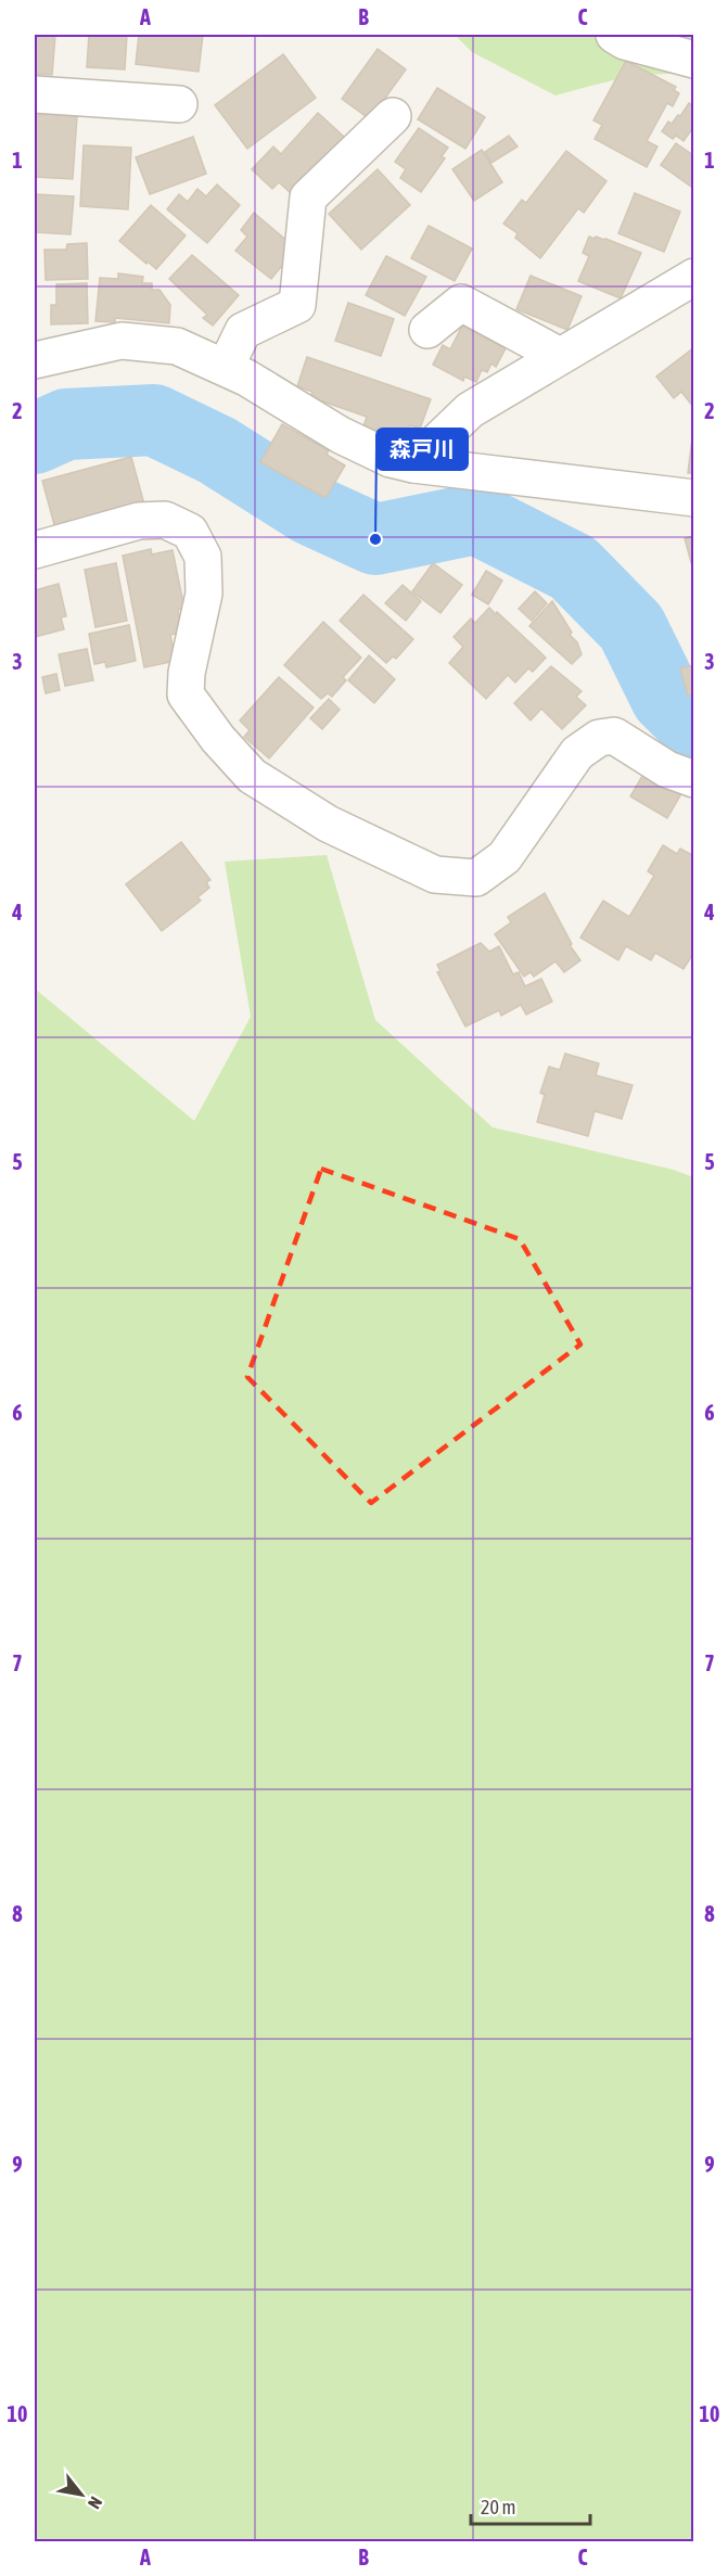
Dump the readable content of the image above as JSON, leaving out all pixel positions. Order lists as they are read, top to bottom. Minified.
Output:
{"places":["森戸川"],"scale_bar":"20 m","north":"bottom right","grid":{"columns":["A","B","C"],"rows":["1","2","3","4","5","6","7","8","9","10"]}}
